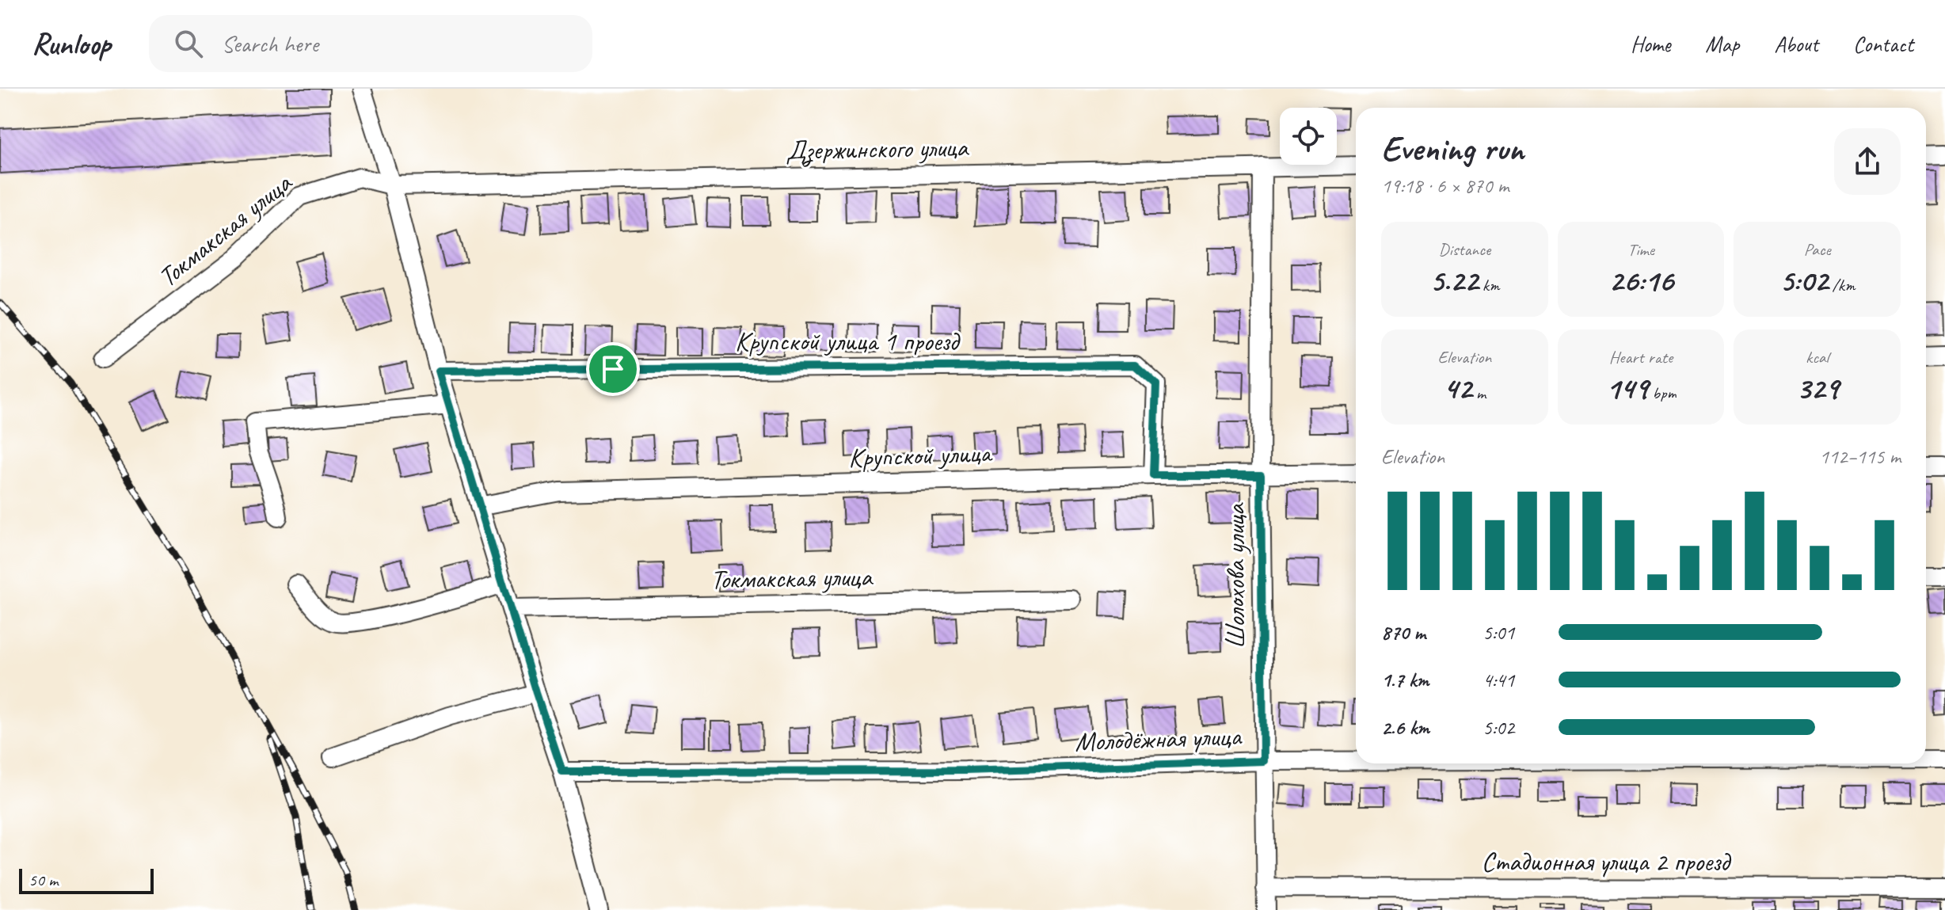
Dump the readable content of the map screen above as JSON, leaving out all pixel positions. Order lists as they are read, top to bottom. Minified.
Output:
{"streets":{"street":["Дзержинского улица","Токмакская улица","Крупской улица 1 проезд","Крупской улица","Шолохова улица","Молодёжная улица","Стадионная улица 2 проезд"]},"crossings":[["Дзержинского улица","Токмакская улица"],["Дзержинского улица","Шолохова улица"],["Крупской улица 1 проезд","Крупской улица"],["Крупской улица","Шолохова улица"],["Шолохова улица","Молодёжная улица"],["Шолохова улица","Стадионная улица 2 проезд"]],"scale_bar":"50 m","page":{"header":"Runloop","search":"Search here","nav":["Home","Map","About","Contact"],"heading":["Evening run","19:18 · 6 × 870 m"],"stats":[["Distance","5.22 km"],["Time","26:16"],["Pace","5:02 /km"],["Elevation","42 m"],["Heart rate","149 bpm"],["kcal","329"]],"chart":["Elevation","112–115 m"],"list":[{"name":"870 m","note":"5:01"},{"name":"1.7 km","note":"4:41"},{"name":"2.6 km","note":"5:02"}],"scale":"50 m"}}
